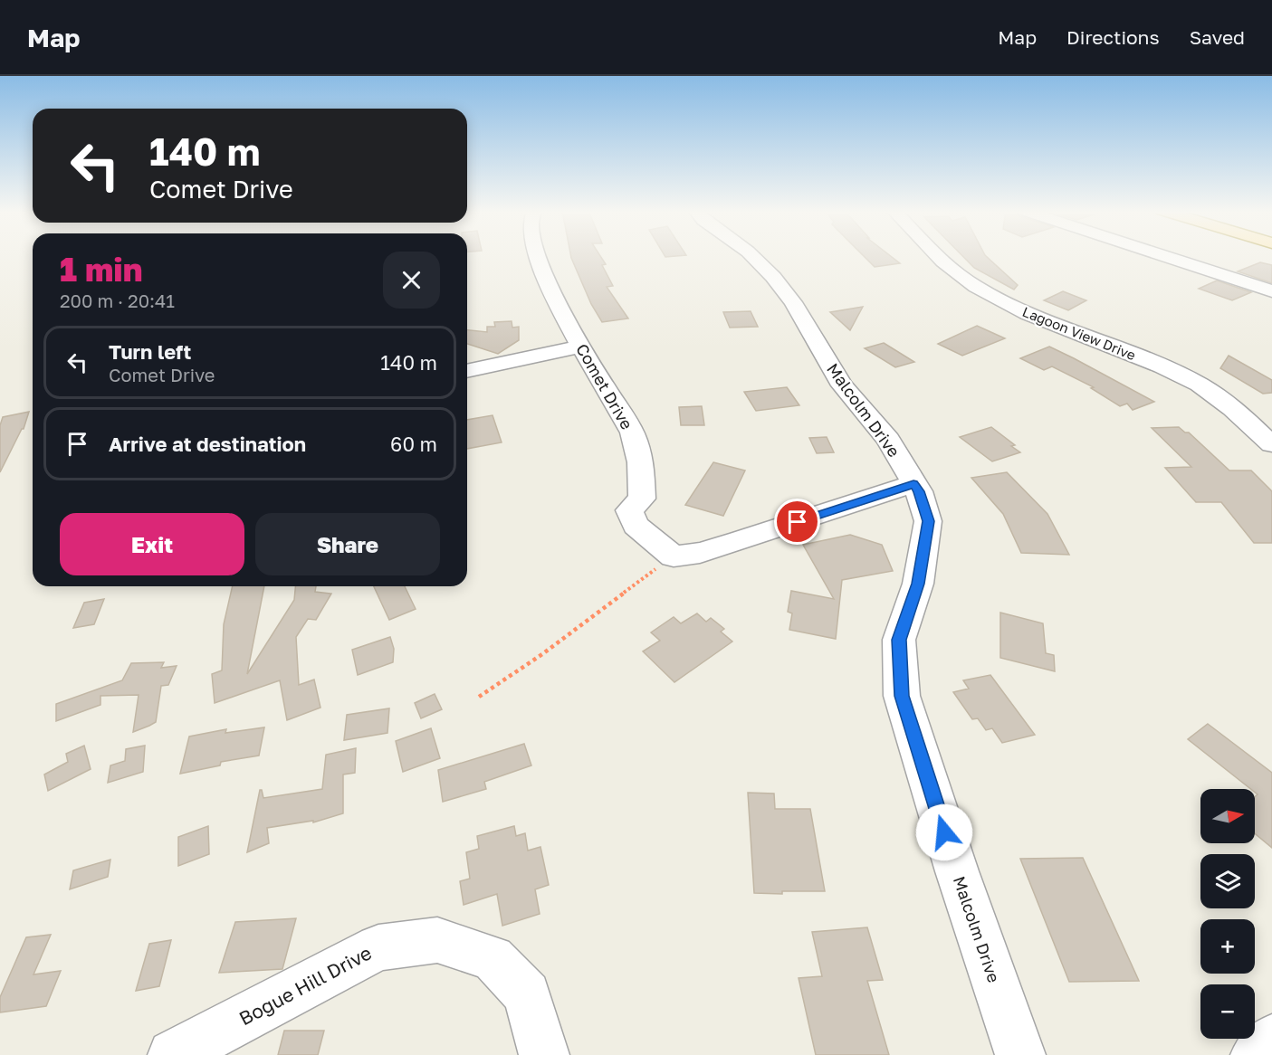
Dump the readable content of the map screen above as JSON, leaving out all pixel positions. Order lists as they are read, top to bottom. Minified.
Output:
{"streets":{"street":["Lagoon View Drive","Comet Drive","Malcolm Drive","Bogue Hill Drive"]},"north":"right","page":{"header":"Map","nav":["Map","Directions","Saved"],"turn":["140 m","Comet Drive"],"heading":["1 min","200 m · 20:41"],"list":[{"name":"Turn left","note":"Comet Drive","value":"140 m"},{"name":"Arrive at destination","value":"60 m"}],"buttons":["Exit","Share"],"map_buttons":["+","−"]}}
